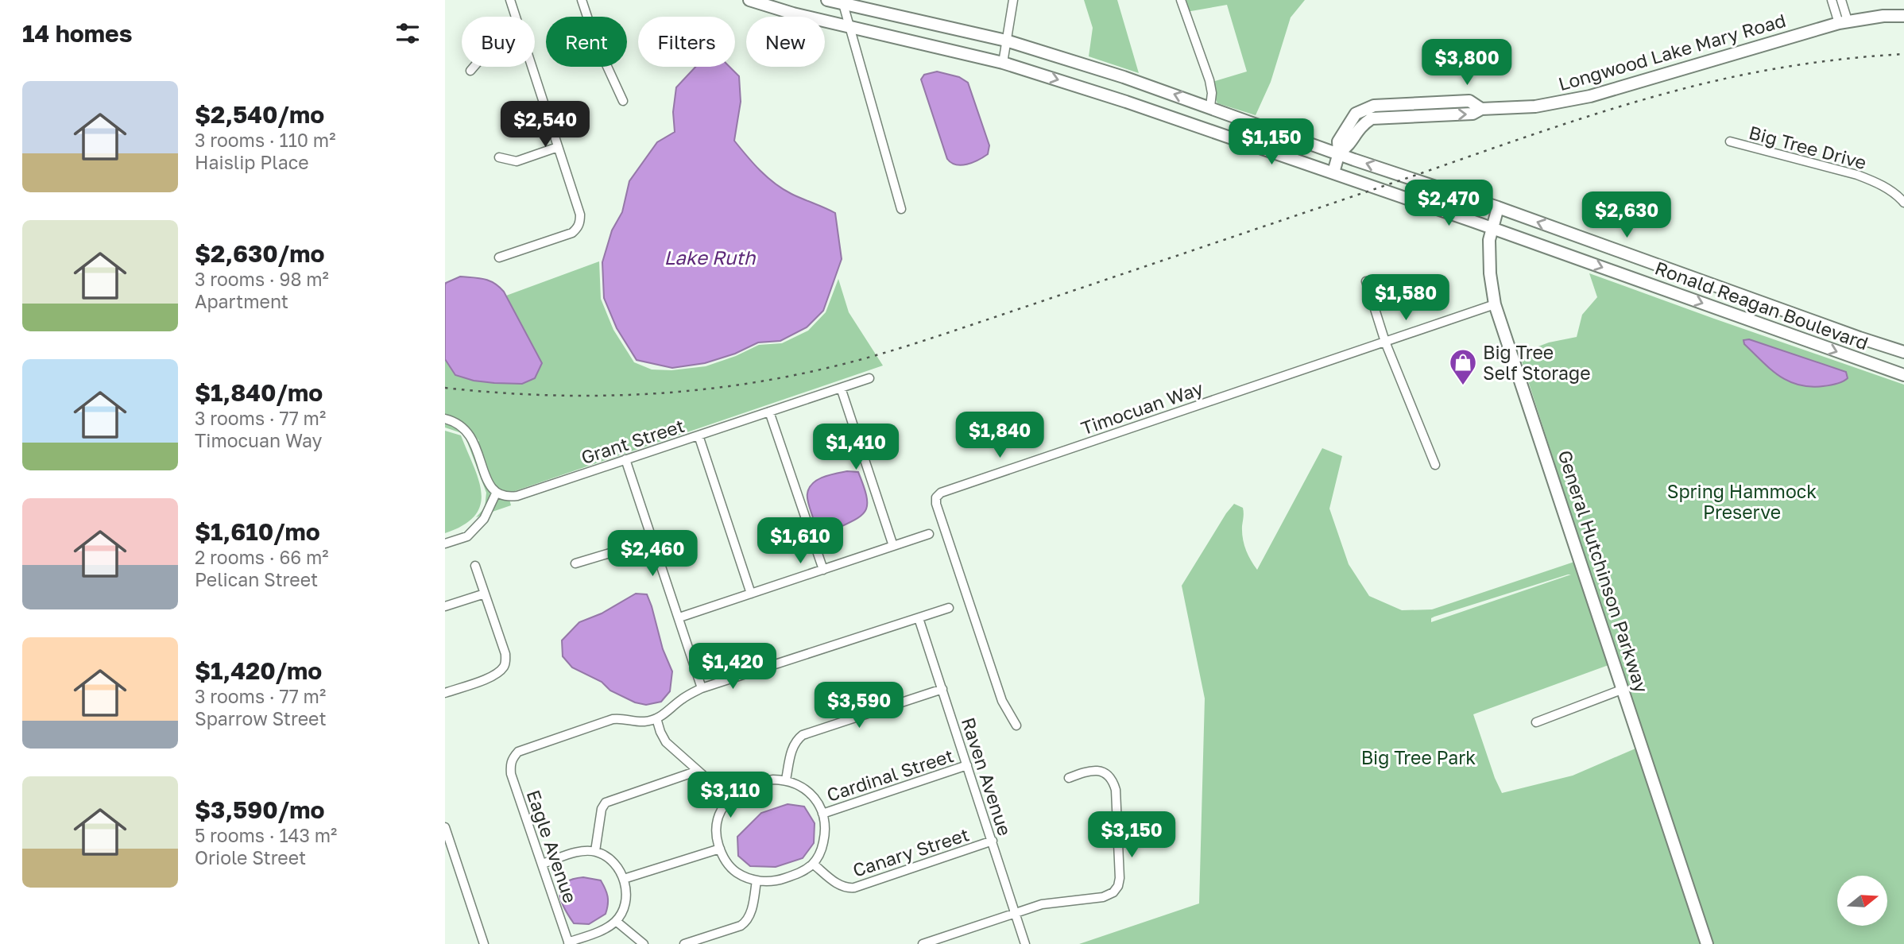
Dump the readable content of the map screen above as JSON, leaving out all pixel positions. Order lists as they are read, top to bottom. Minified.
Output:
{"streets":{"main road":["Longwood Lake Mary Road","Ronald Reagan Boulevard","General Hutchinson Parkway"],"street":["Big Tree Drive","Timocuan Way","Grant Street","Cardinal Street","Raven Avenue","Eagle Avenue","Canary Street"]},"crossings":[["Longwood Lake Mary Road","Ronald Reagan Boulevard"],["Ronald Reagan Boulevard","General Hutchinson Parkway"],["Timocuan Way","General Hutchinson Parkway"],["Cardinal Street","Raven Avenue"],["Cardinal Street","Canary Street"],["Raven Avenue","Canary Street"]],"water":["Lake Ruth"],"parks":["Spring Hammock Preserve","Big Tree Park"],"places":{"shop":["Big Tree Self Storage"]},"north":"right","page":{"heading":"14 homes","chip":["Buy","Rent","Filters","New"],"price":["$3,800","$2,540","$1,150","$2,470","$2,630","$1,580","$1,840","$1,410","$1,610","$2,460","$1,420","$3,590","$3,110","$3,150"],"list":[{"name":"$2,540/mo","note":"3 rooms · 110 m² · Haislip Place"},{"name":"$2,630/mo","note":"3 rooms · 98 m² · Apartment"},{"name":"$1,840/mo","note":"3 rooms · 77 m² · Timocuan Way"},{"name":"$1,610/mo","note":"2 rooms · 66 m² · Pelican Street"},{"name":"$1,420/mo","note":"3 rooms · 77 m² · Sparrow Street"},{"name":"$3,590/mo","note":"5 rooms · 143 m² · Oriole Street"}]}}
